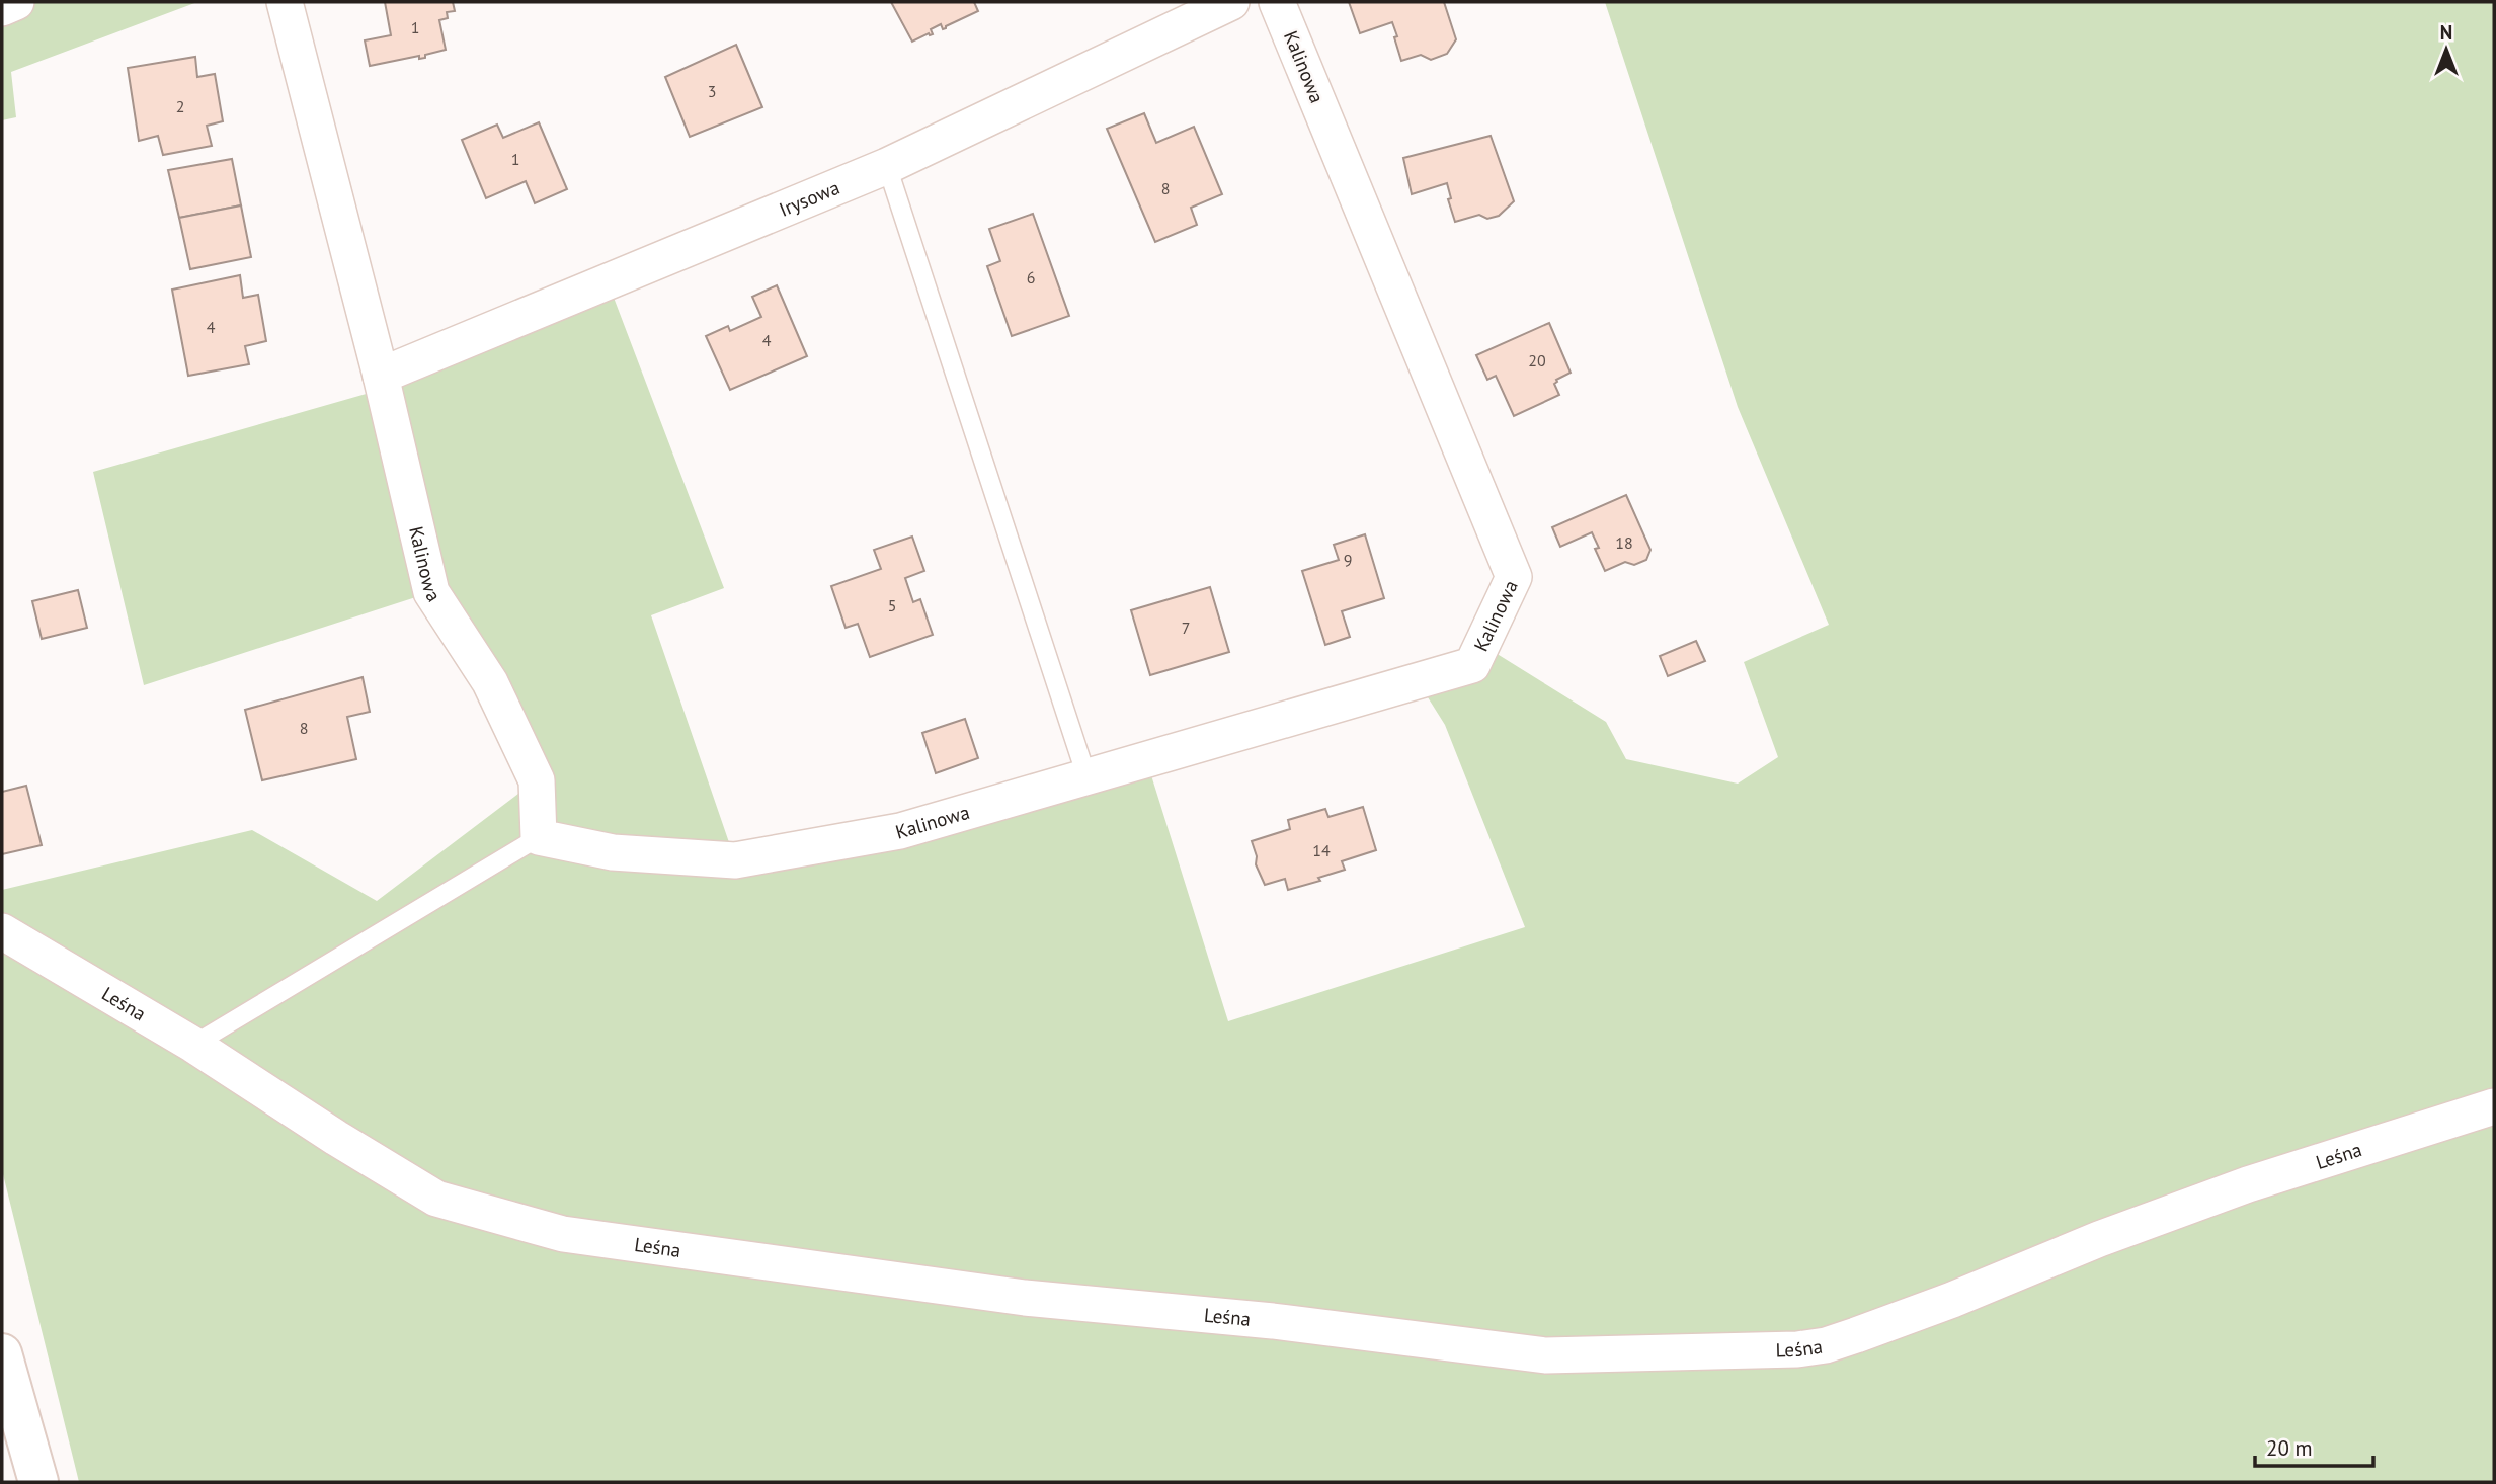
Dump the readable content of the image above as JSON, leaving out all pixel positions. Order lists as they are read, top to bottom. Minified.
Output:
{"streets":{"street":["Kalinowa","Irysowa","Leśna"]},"crossings":[["Kalinowa","Irysowa"]],"house_numbers":["1","3","2","1","8","6","4","4","20","18","9","5","7","8","14"],"scale_bar":"20 m","north":"top"}
